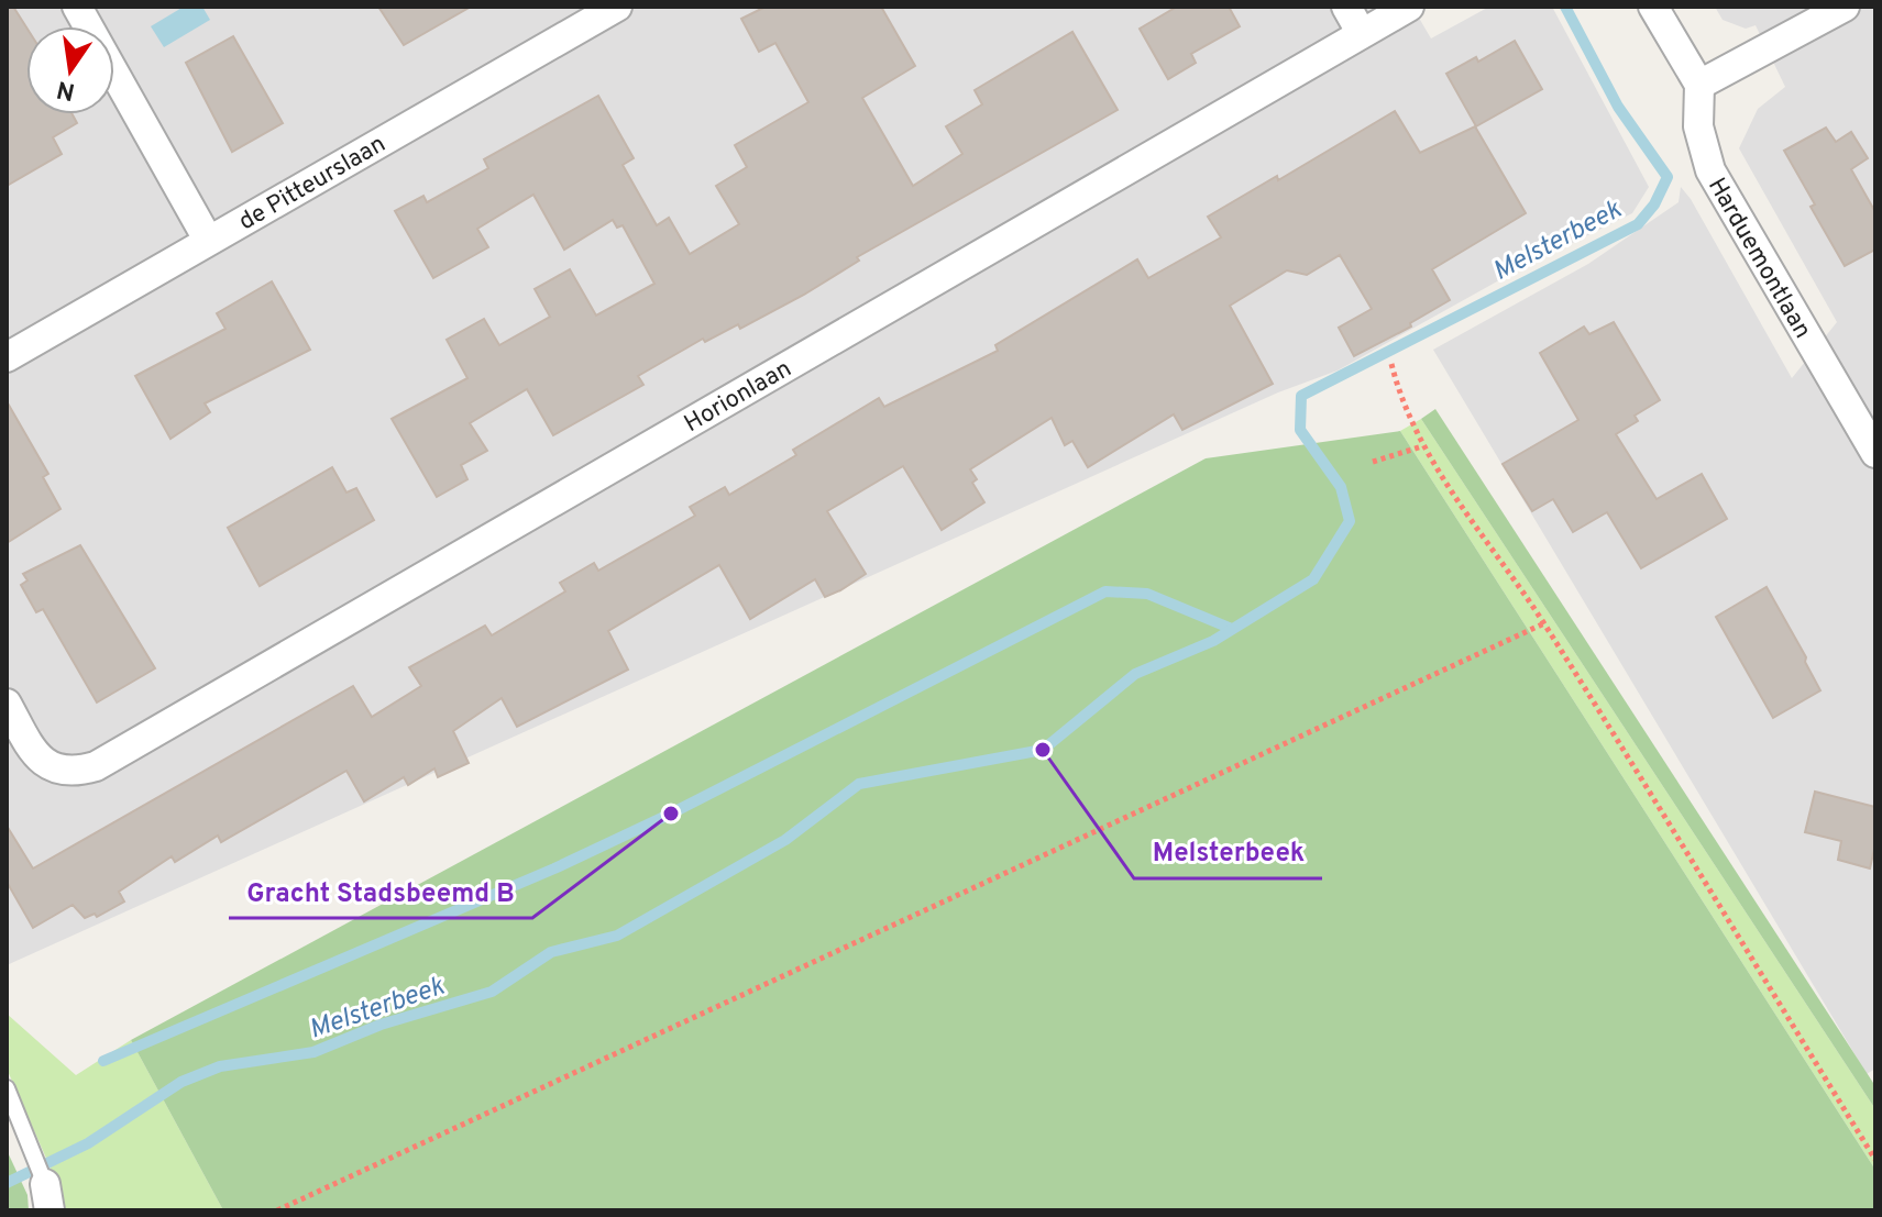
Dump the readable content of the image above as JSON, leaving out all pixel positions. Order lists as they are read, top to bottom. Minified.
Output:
{"streets":{"street":["de Pitteurslaan","Harduemontlaan","Horionlaan"]},"water":["Melsterbeek"],"places":["Melsterbeek","Gracht Stadsbeemd B"],"north":"bottom"}
